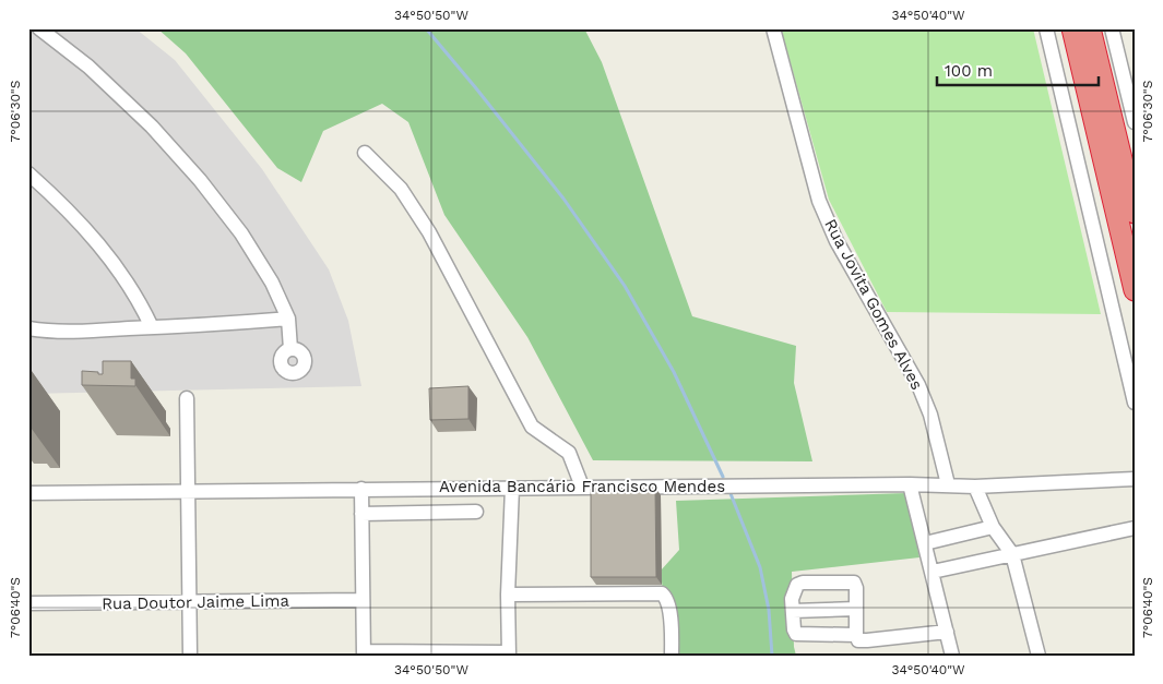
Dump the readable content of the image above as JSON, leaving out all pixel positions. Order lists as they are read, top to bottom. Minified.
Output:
{"streets":{"street":["Rua Jovita Gomes Alves","Avenida Bancário Francisco Mendes","Rua Doutor Jaime Lima"]},"crossings":[["Rua Jovita Gomes Alves","Avenida Bancário Francisco Mendes"]],"scale_bar":"100 m","coordinates":["34°50'50\"W","34°50'40\"W","7°06'30\"S","7°06'40\"S"]}
